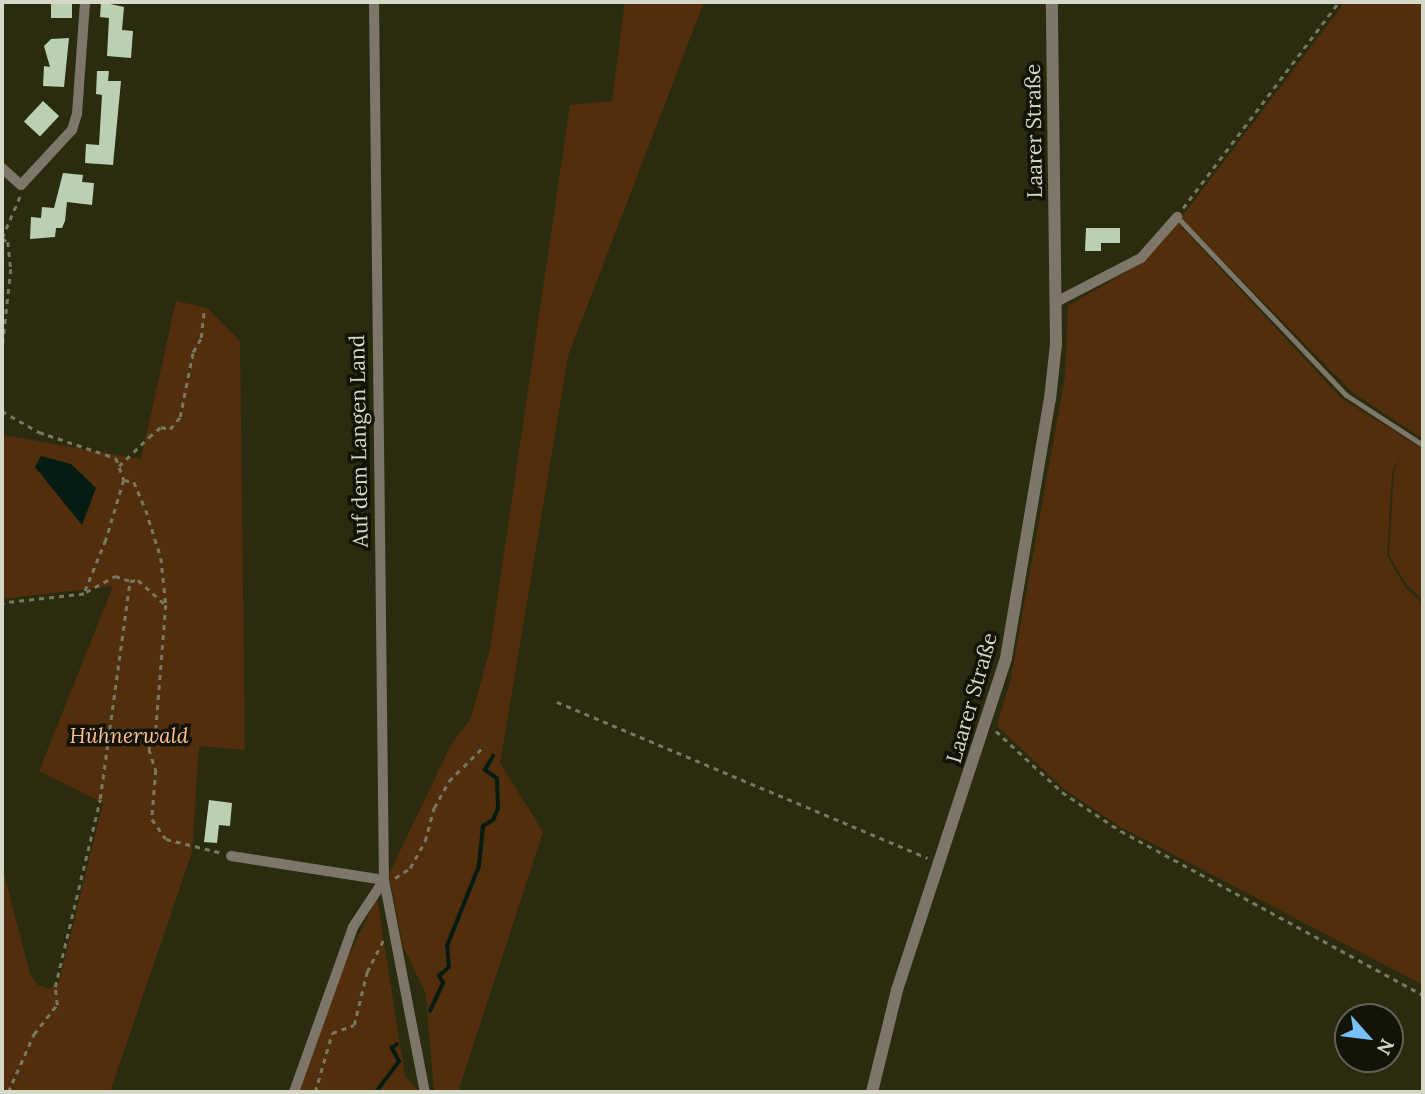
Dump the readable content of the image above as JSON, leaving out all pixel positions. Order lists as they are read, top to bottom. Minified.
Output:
{"streets":{"street":["Laarer Straße","Auf dem Langen Land"]},"parks":["Hühnerwald"],"north":"bottom right"}
